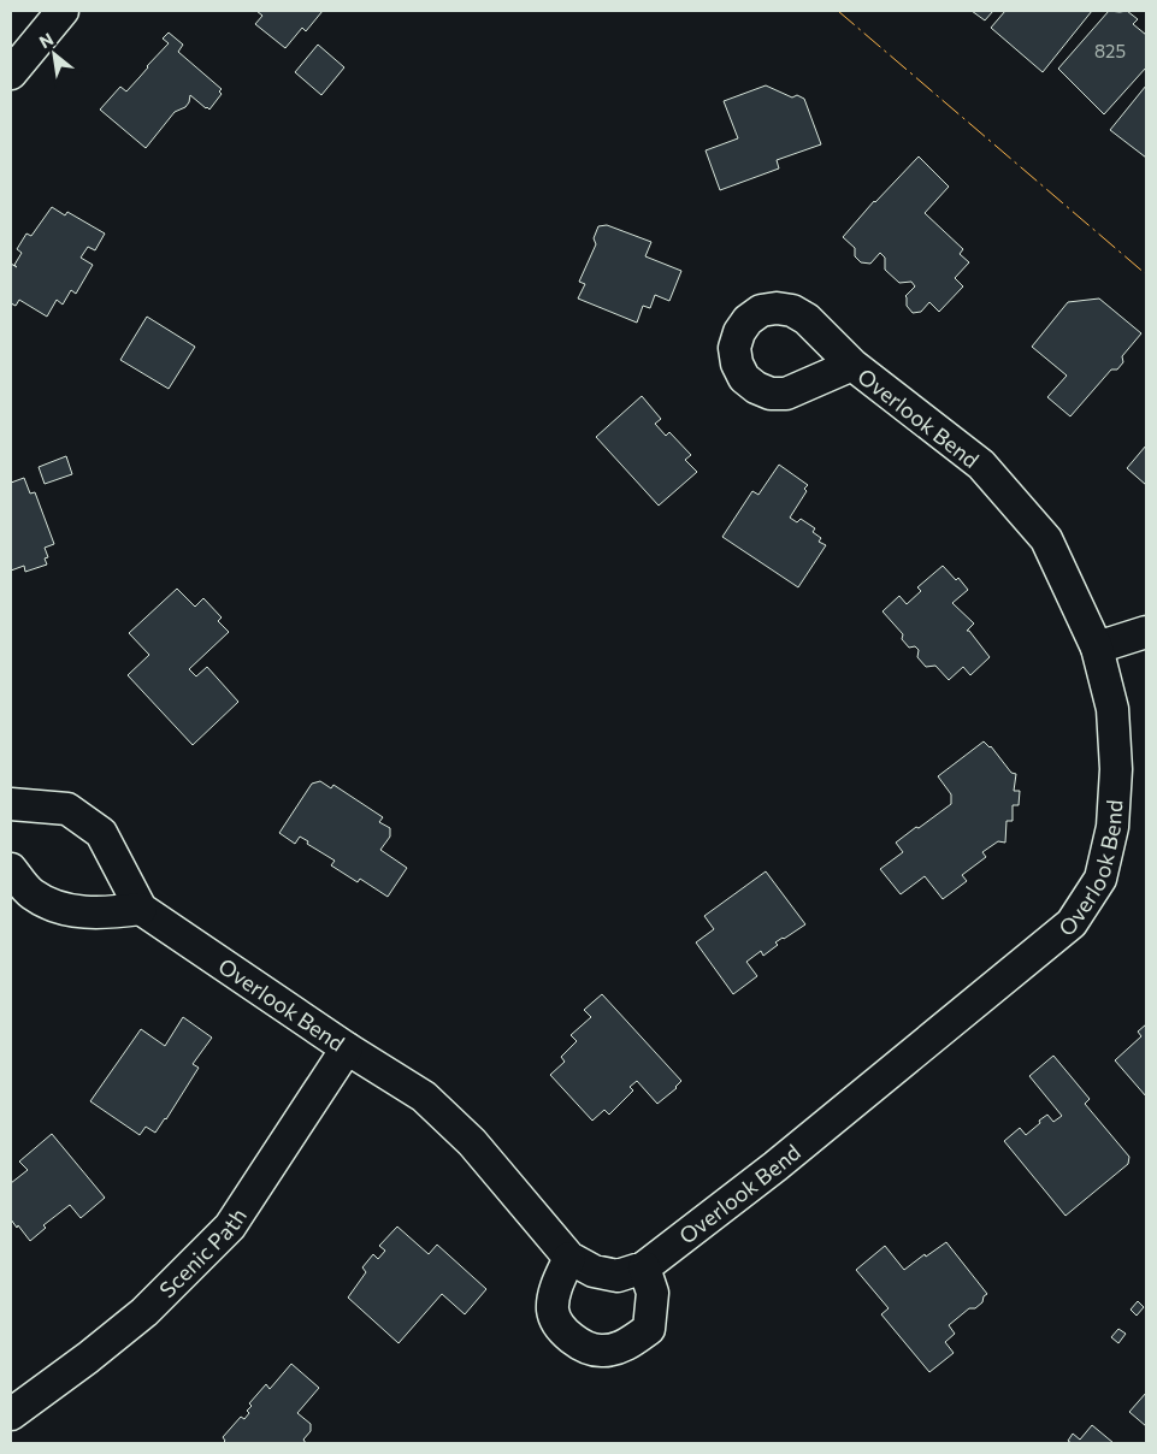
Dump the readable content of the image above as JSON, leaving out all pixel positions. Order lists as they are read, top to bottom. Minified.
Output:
{"streets":{"street":["Overlook Bend","Scenic Path"]},"crossings":[["Overlook Bend","Scenic Path"]],"house_numbers":["825"],"north":"top left"}
